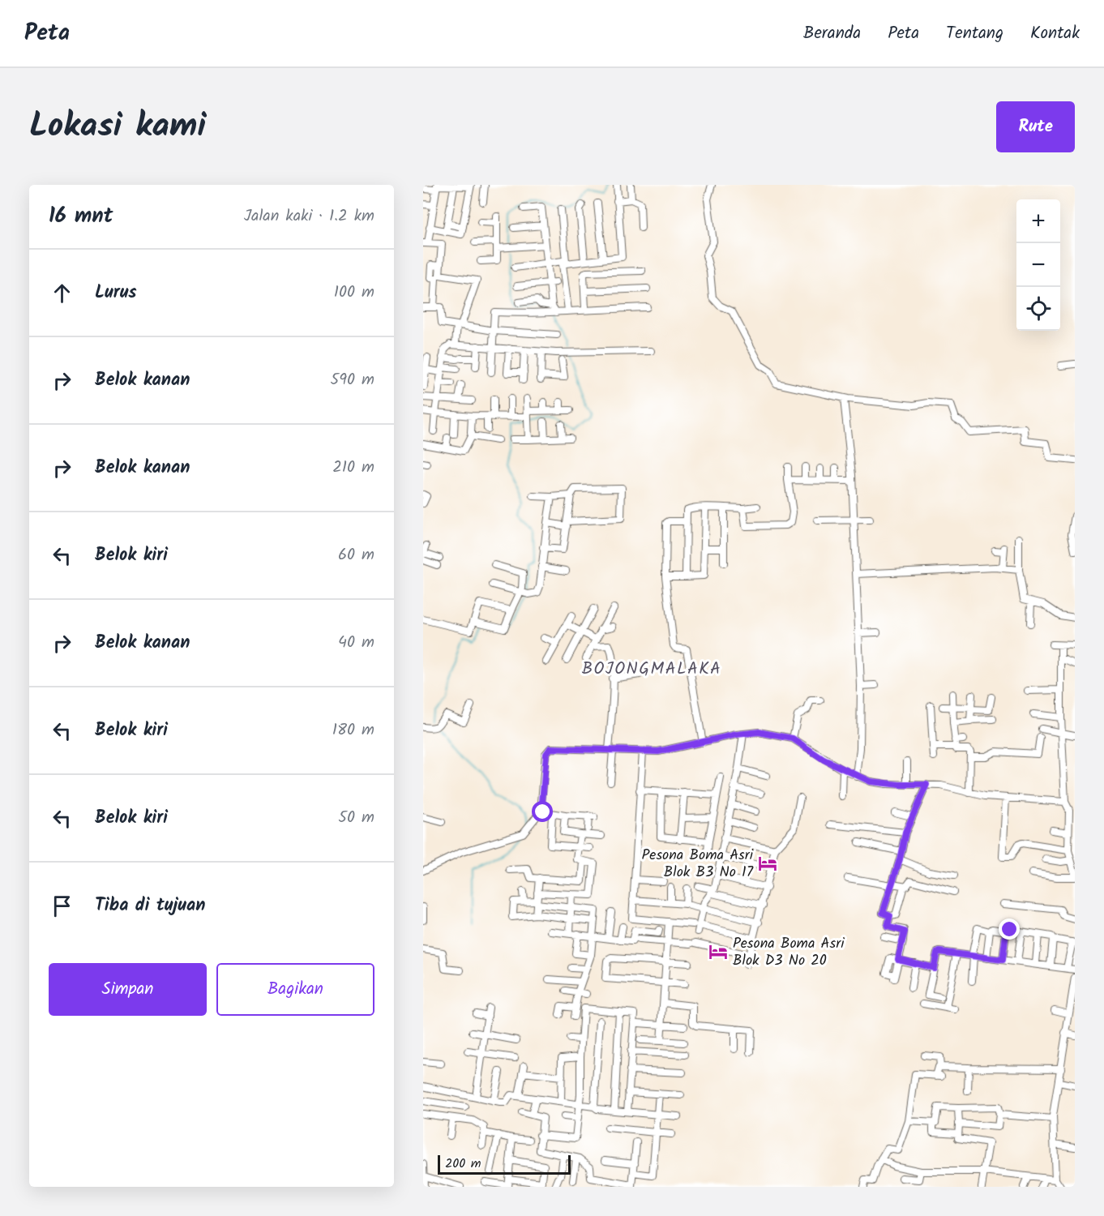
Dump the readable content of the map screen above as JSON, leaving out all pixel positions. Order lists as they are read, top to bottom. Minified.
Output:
{"districts":["BOJONGMALAKA"],"places":{"hotel":["Pesona Boma Asri Blok B3 No 17","Pesona Boma Asri Blok D3 No 20"]},"scale_bar":"200 m","page":{"header":"Peta","nav":["Beranda","Peta","Tentang","Kontak"],"title":"Lokasi kami","buttons":["Rute",["Simpan","Bagikan"]],"heading":["16 mnt","Jalan kaki · 1.2 km"],"map_buttons":["+","−"],"list":[["Lurus","100 m"],["Belok kanan","590 m"],["Belok kanan","210 m"],["Belok kiri","60 m"],["Belok kanan","40 m"],["Belok kiri","180 m"],["Belok kiri","50 m"],"Tiba di tujuan"],"scale":"200 m"}}
